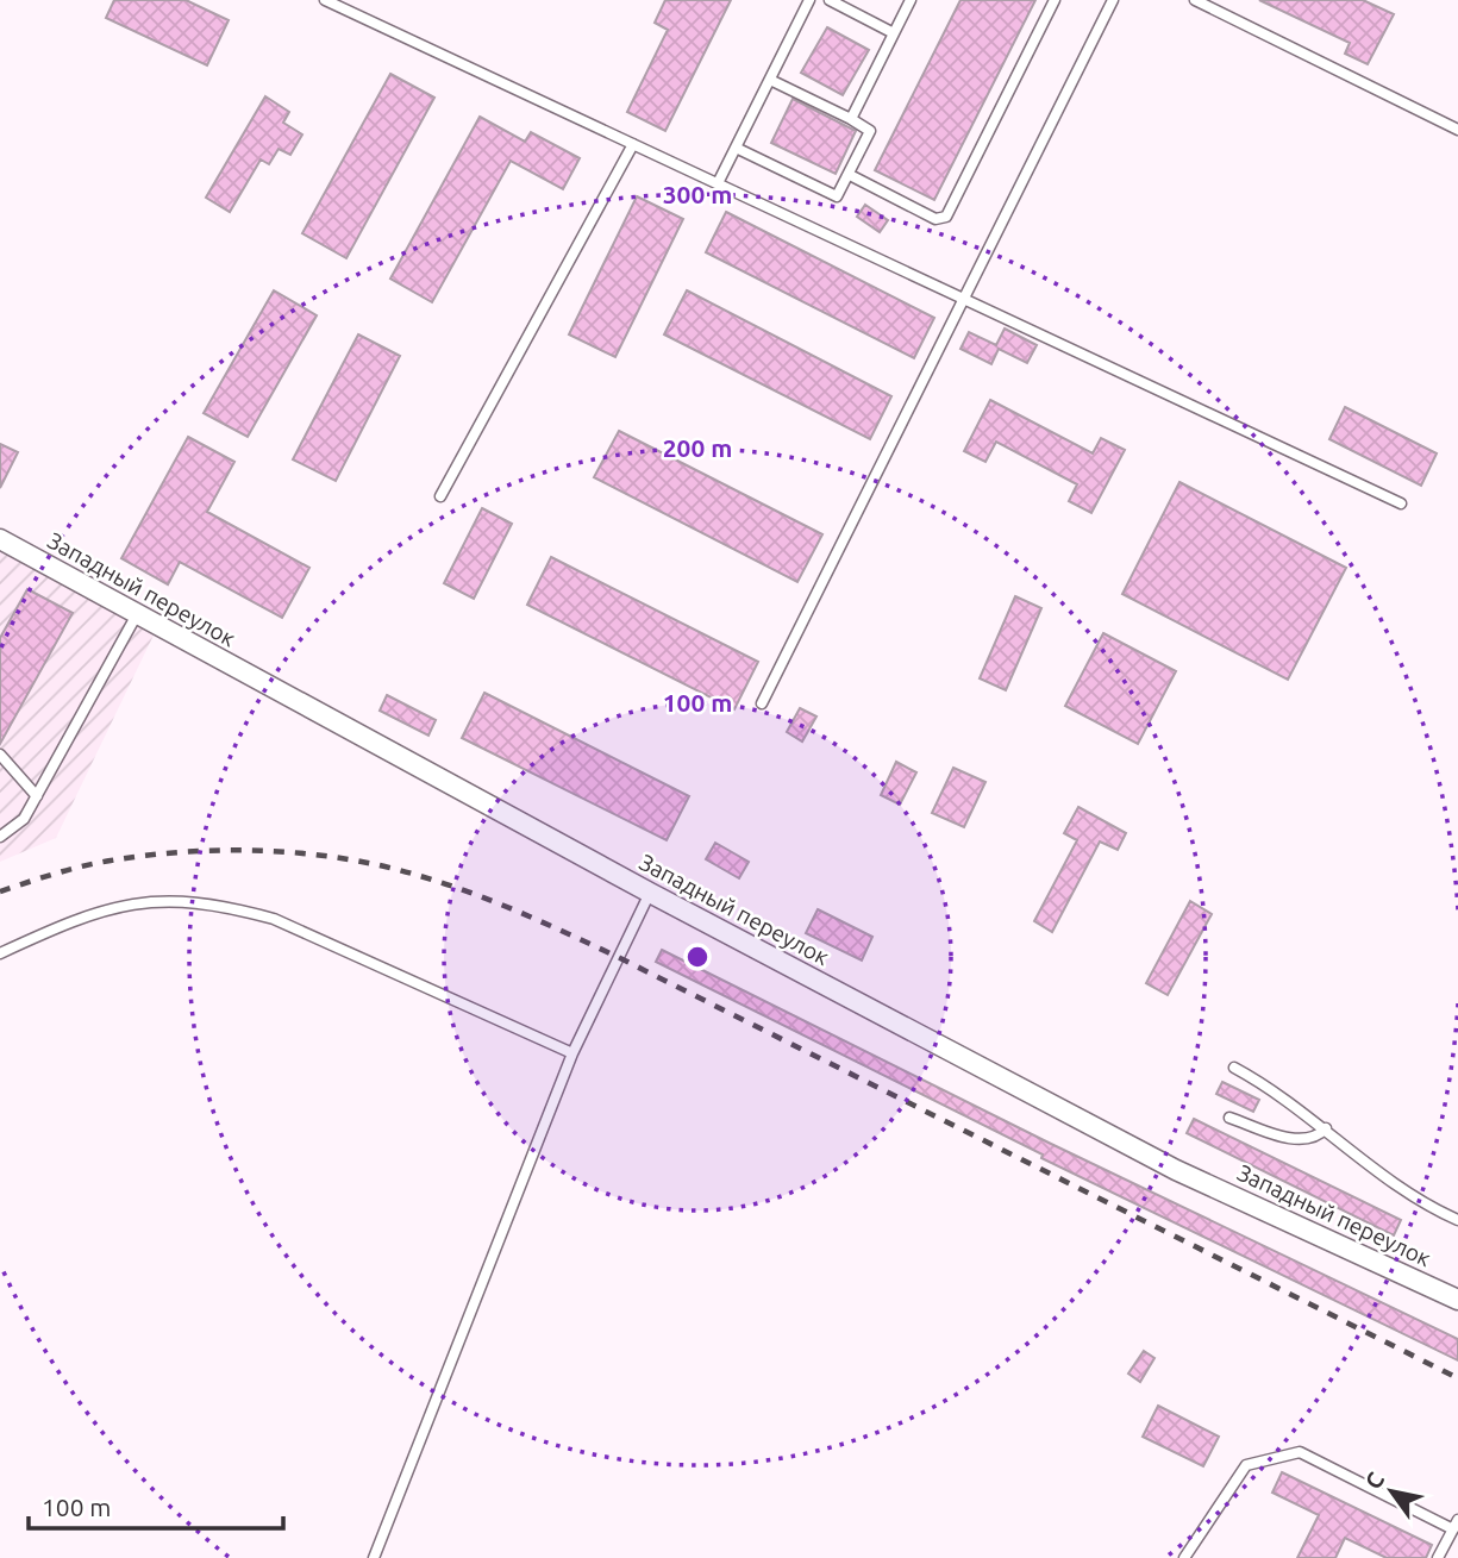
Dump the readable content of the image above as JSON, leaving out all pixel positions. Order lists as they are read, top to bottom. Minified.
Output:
{"streets":{"street":["Западный переулок"]},"scale_bar":"100 m","north":"top left","rings":["300 m","200 m","100 m"]}
